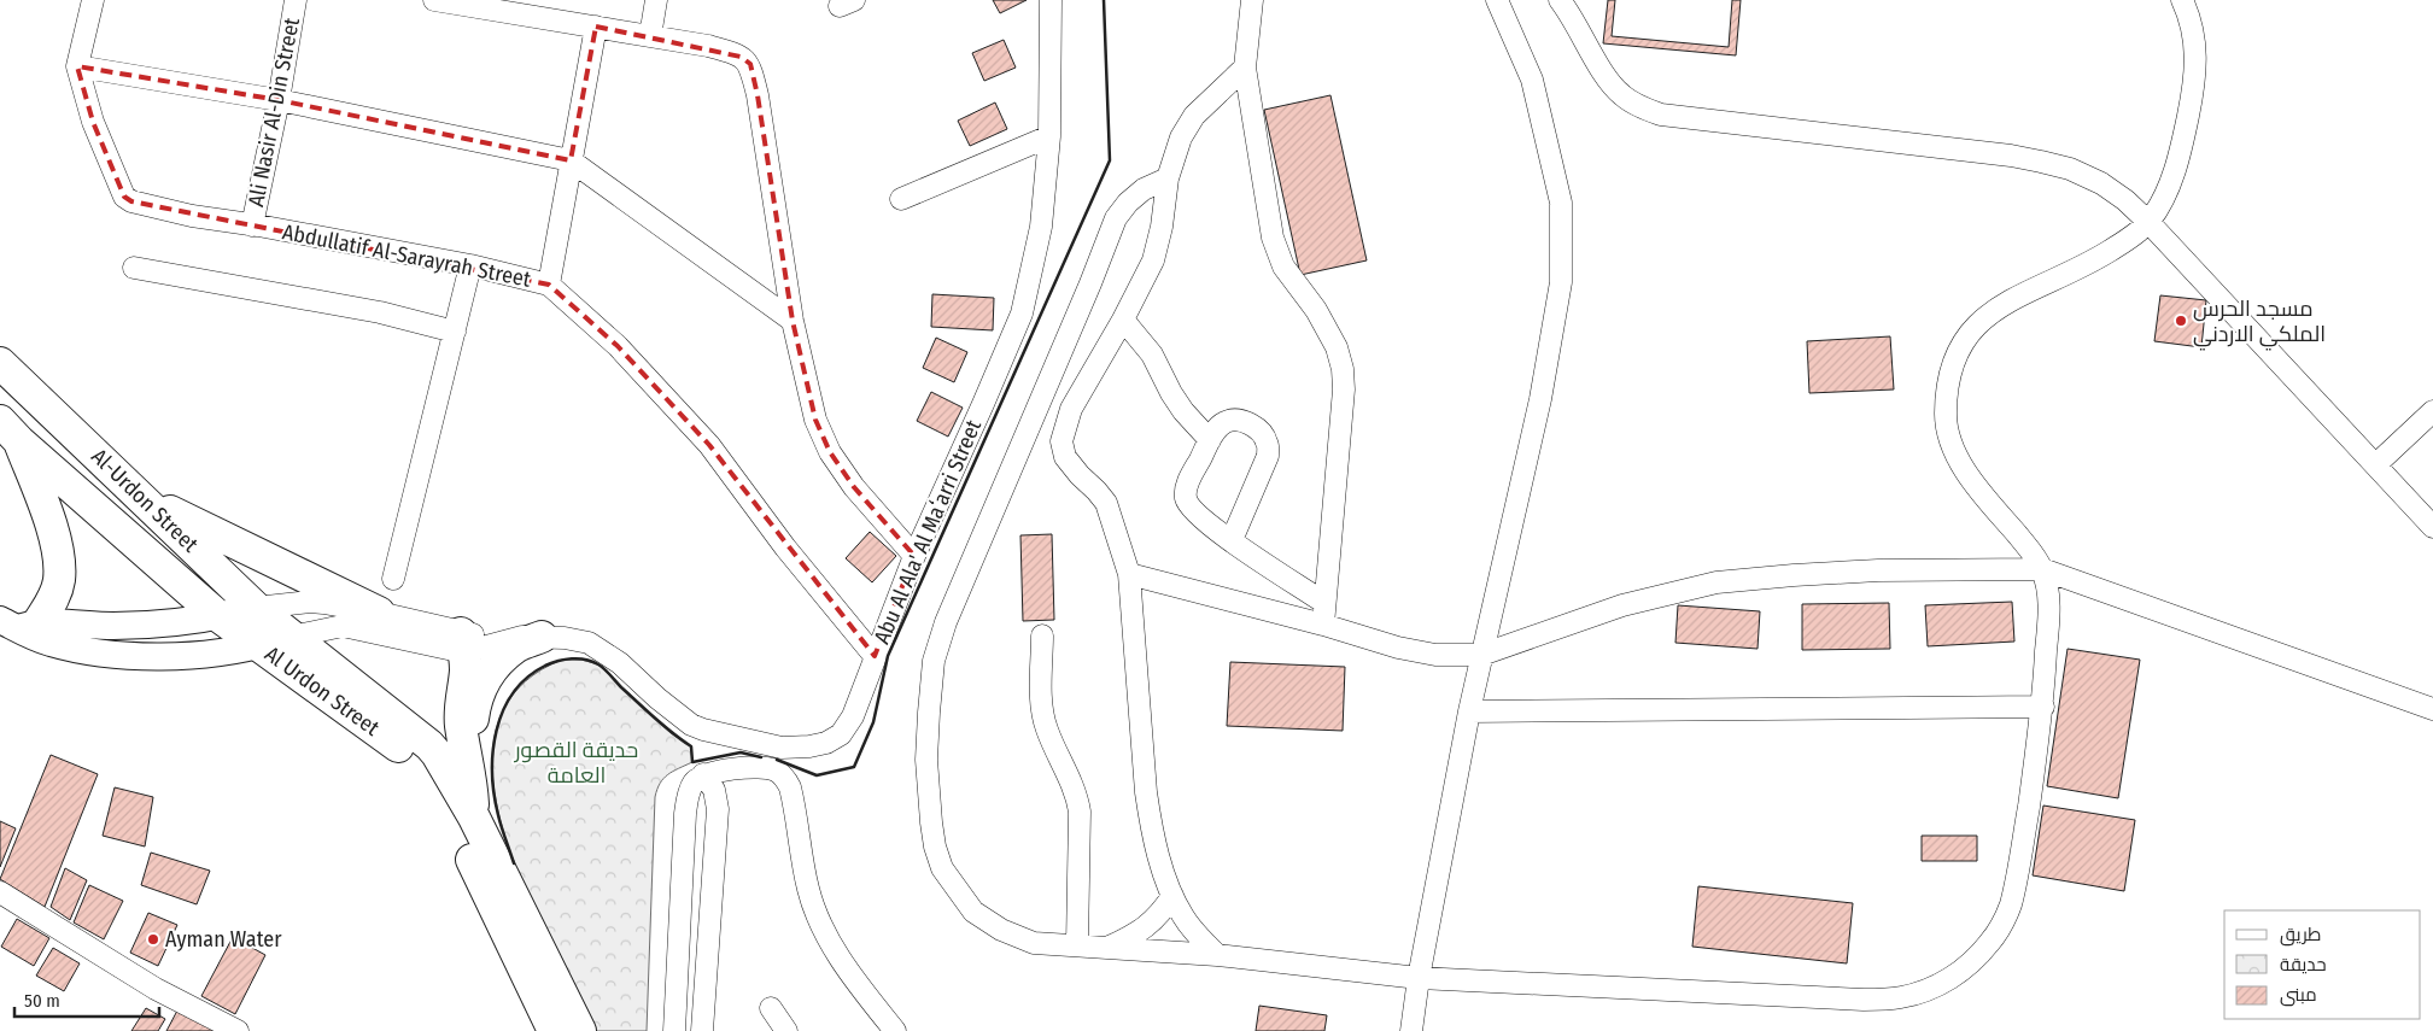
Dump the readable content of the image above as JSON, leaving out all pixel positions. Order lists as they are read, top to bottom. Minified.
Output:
{"streets":{"highway":["Al-Urdon Street","Al Urdon Street"],"street":["Ali Nasir Al-Din Street","Abdullatif Al-Sarayrah Street","Abu Al Ala' Al Maʻarri Street"]},"crossings":[["Ali Nasir Al-Din Street","Abdullatif Al-Sarayrah Street"],["Abdullatif Al-Sarayrah Street","Abu Al Ala' Al Maʻarri Street"],["Al-Urdon Street","Al Urdon Street"]],"parks":["حديقة القصور العامة"],"places":["مسجد الحرس الملكي الاردني","Ayman Water"],"legend":["طريق","حديقة","مبنى"],"scale_bar":"50 m"}
